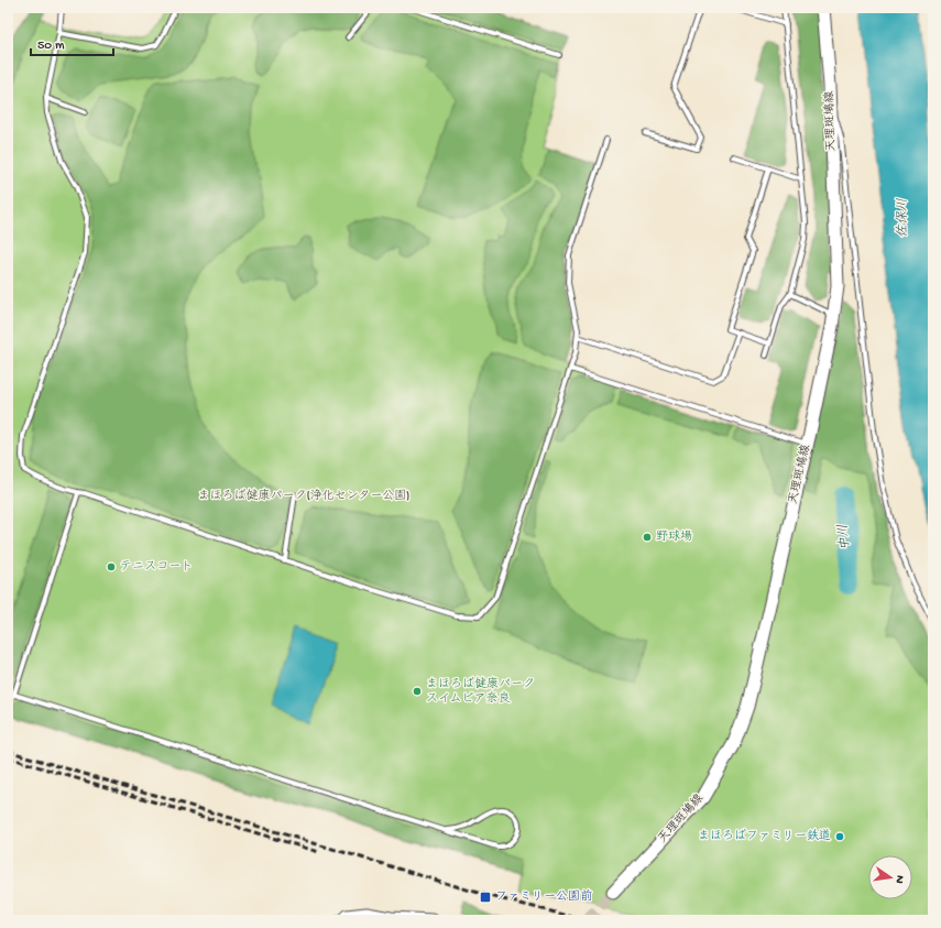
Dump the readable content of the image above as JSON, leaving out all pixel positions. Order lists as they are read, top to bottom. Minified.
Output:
{"streets":{"main road":["天理斑鳩線"]},"water":["佐保川","中川"],"parks":["まほろば健康パーク(浄化センター公園)"],"places":{"other":["野球場","テニスコート","まほろば健康パーク スイムピア奈良","まほろばファミリー鉄道"],"transit":["ファミリー公園前"]},"scale_bar":"50 m","north":"right"}
